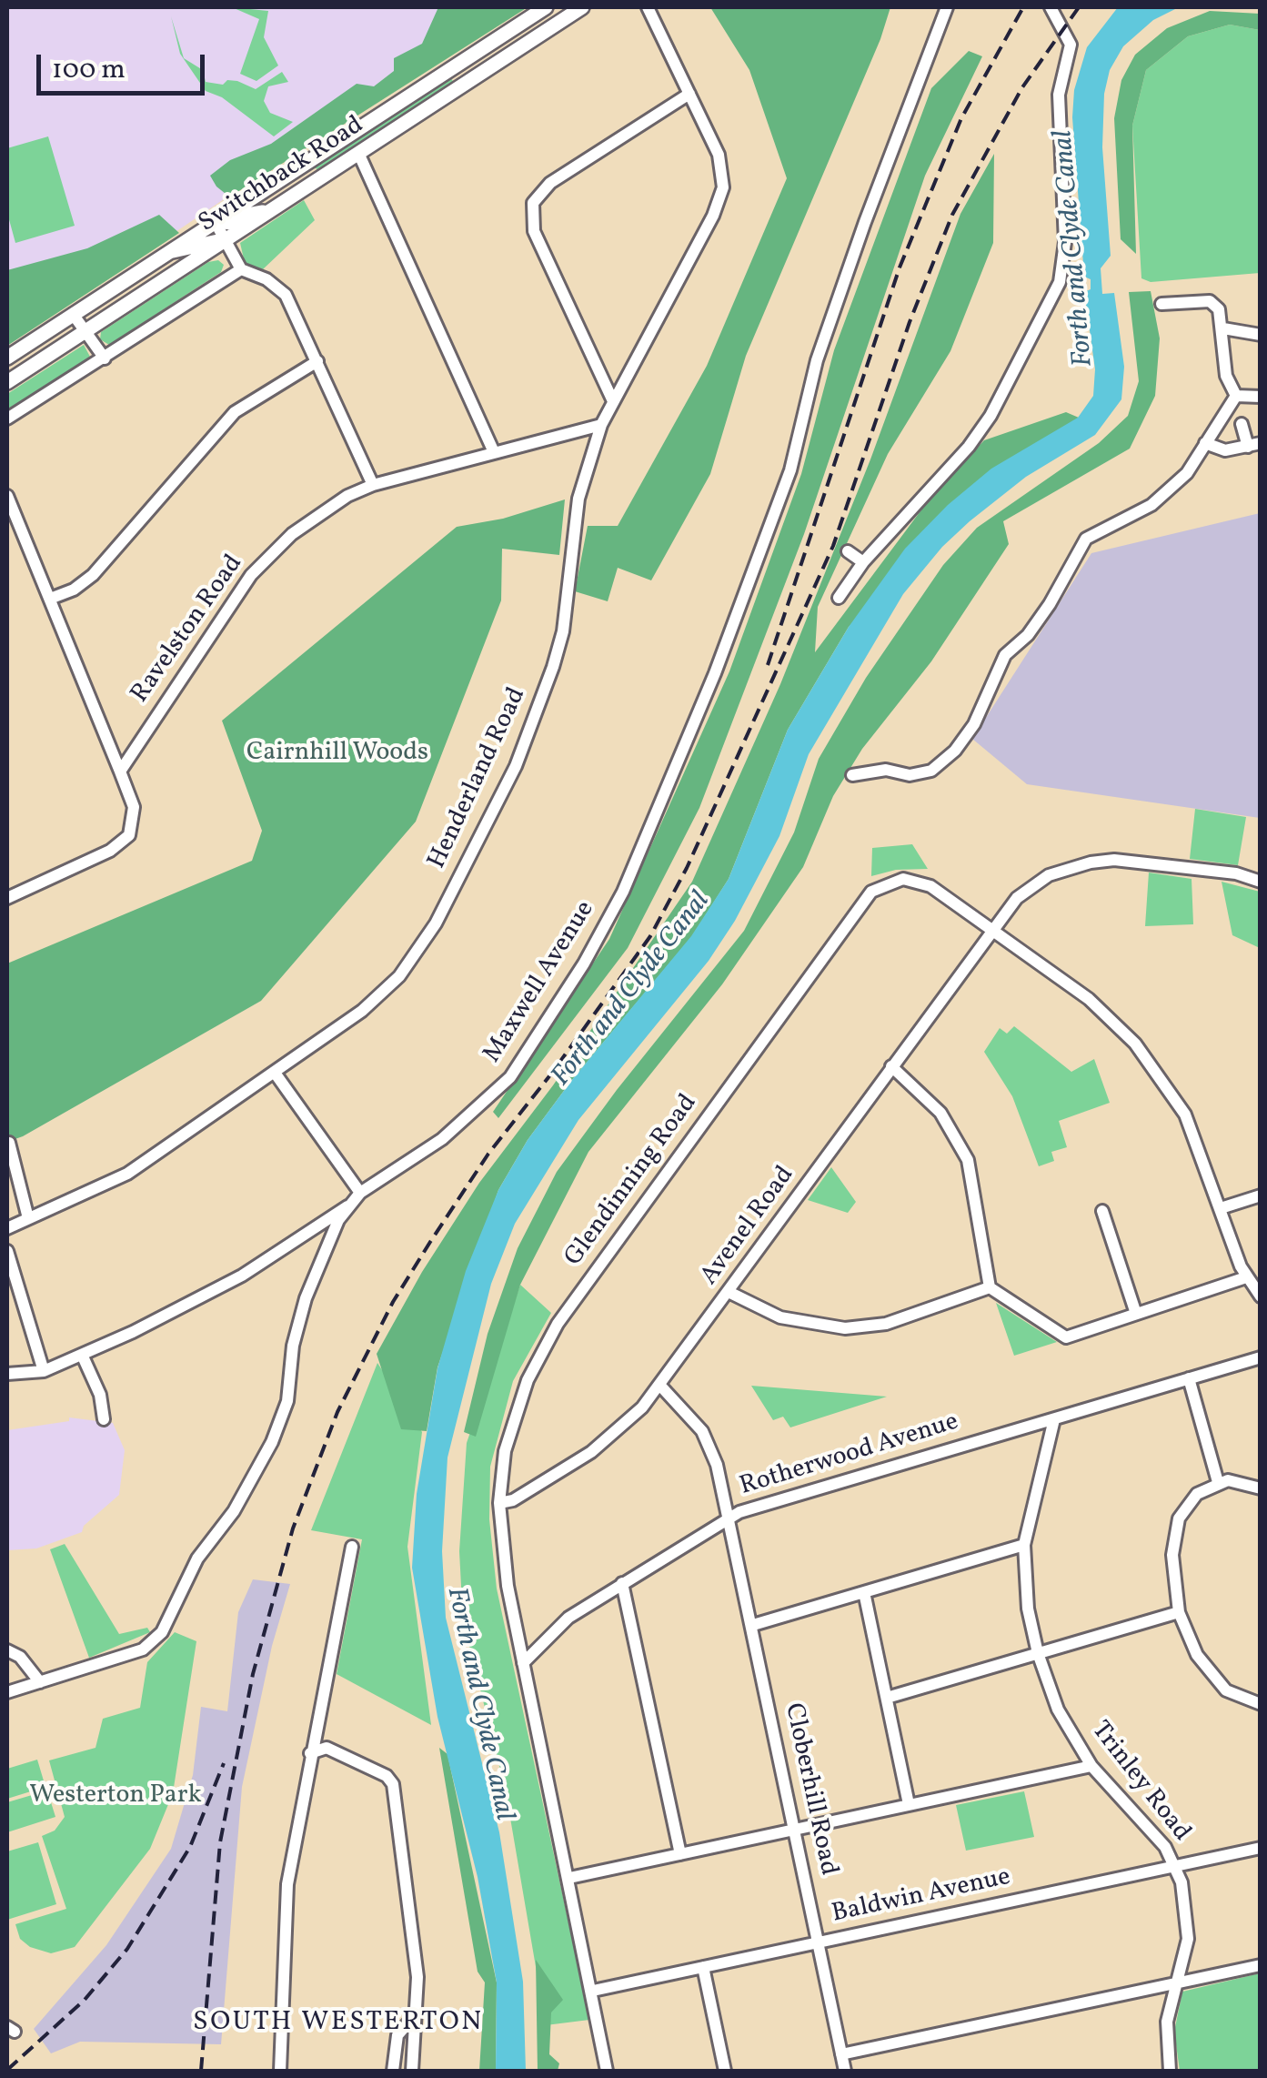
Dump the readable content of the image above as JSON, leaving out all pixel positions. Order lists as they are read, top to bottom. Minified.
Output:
{"streets":{"main road":["Switchback Road"],"street":["Ravelston Road","Henderland Road","Maxwell Avenue","Glendinning Road","Avenel Road","Rotherwood Avenue","Trinley Road","Cloberhill Road","Baldwin Avenue"]},"crossings":[["Ravelston Road","Henderland Road"],["Glendinning Road","Avenel Road"],["Glendinning Road","Rotherwood Avenue"],["Avenel Road","Cloberhill Road"],["Rotherwood Avenue","Trinley Road"],["Rotherwood Avenue","Cloberhill Road"],["Trinley Road","Baldwin Avenue"],["Cloberhill Road","Baldwin Avenue"]],"districts":["SOUTH WESTERTON"],"water":["Forth and Clyde Canal"],"parks":["Cairnhill Woods","Westerton Park"],"scale_bar":"100 m"}
